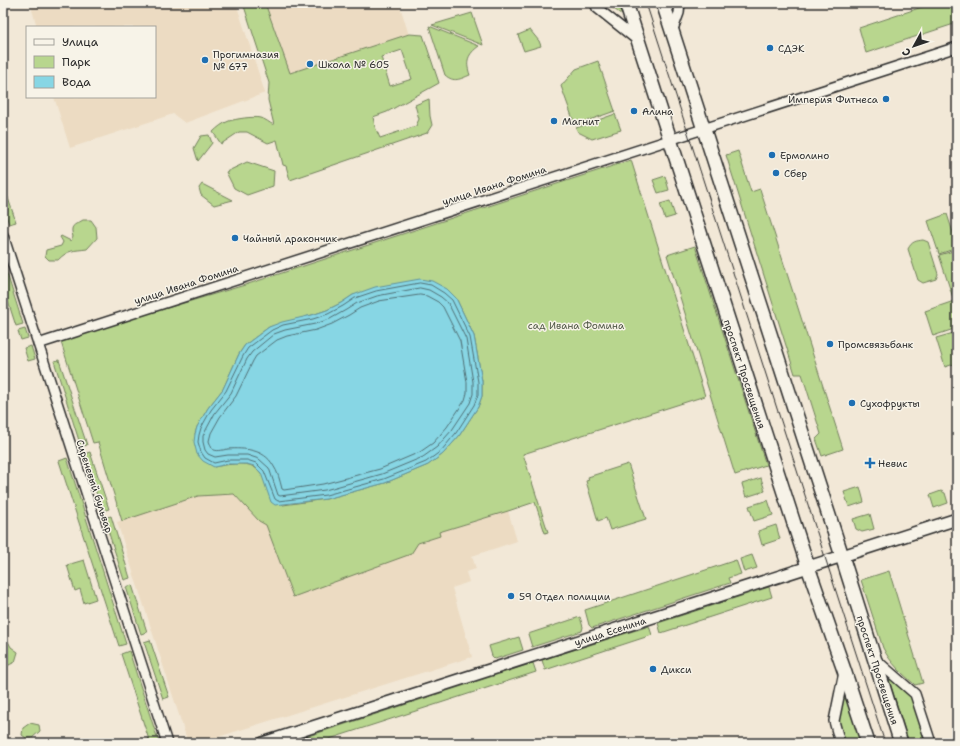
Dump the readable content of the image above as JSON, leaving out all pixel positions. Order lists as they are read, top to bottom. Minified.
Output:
{"streets":{"main road":["проспект Просвещения"],"street":["улица Ивана Фомина","Сиреневый бульвар","улица Есенина"]},"crossings":[["улица Ивана Фомина","проспект Просвещения"],["улица Ивана Фомина","Сиреневый бульвар"],["проспект Просвещения","улица Есенина"]],"parks":["сад Ивана Фомина"],"places":{"other":["СДЭК","Прогимназия № 677","Школа № 605","Империя Фитнеса","Алина","Магнит","Ермолино","Сбер","Чайный дракончик","Промсвязьбанк","Сухофрукты","59 Отдел полиции","Дикси"],"health":["Невис"]},"legend":["Улица","Парк","Вода"],"north":"bottom left"}
